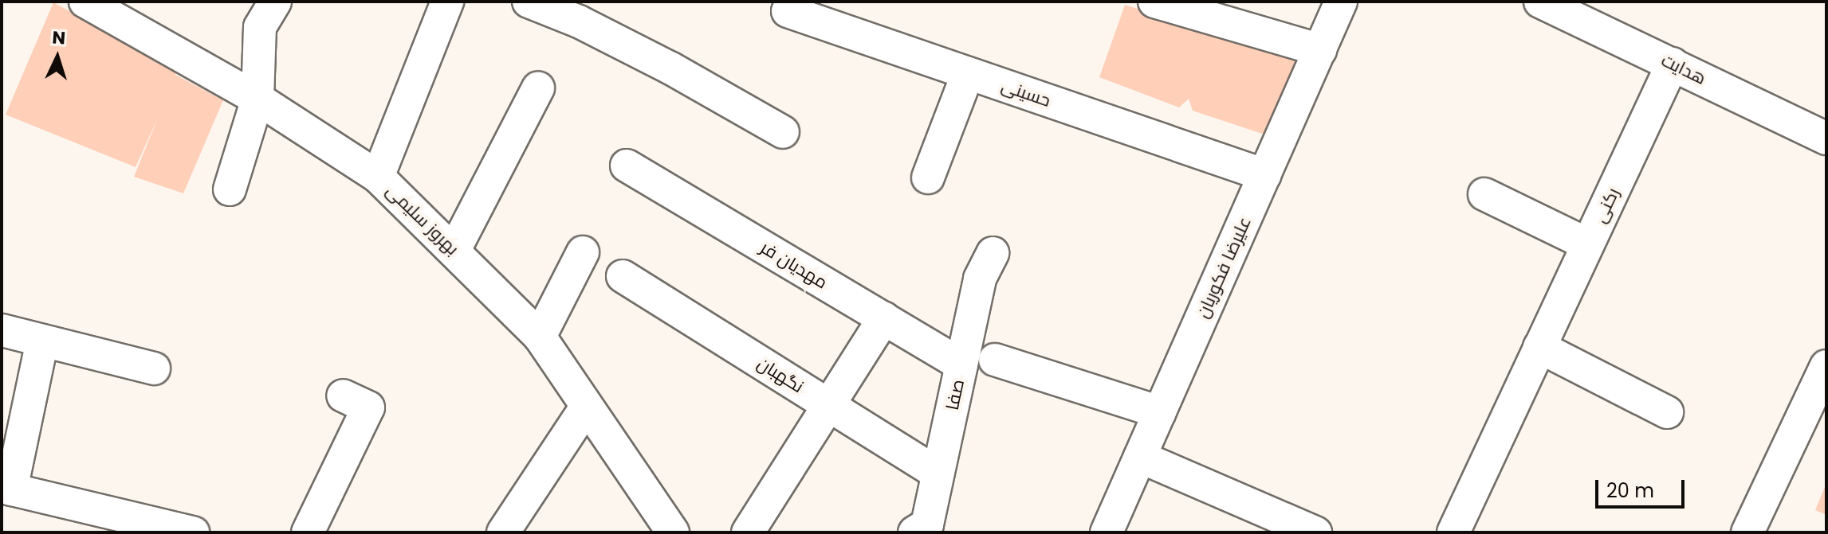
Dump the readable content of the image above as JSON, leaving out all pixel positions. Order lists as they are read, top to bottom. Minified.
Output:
{"streets":{"street":["هدایت","حسینی","رکنی","بهروز سلیمی","مهدیان فر","علیرضا فکوریان","نگهبان","صفا"]},"crossings":[["هدایت","رکنی"],["حسینی","علیرضا فکوریان"],["مهدیان فر","صفا"],["نگهبان","صفا"]],"scale_bar":"20 m","north":"top"}
